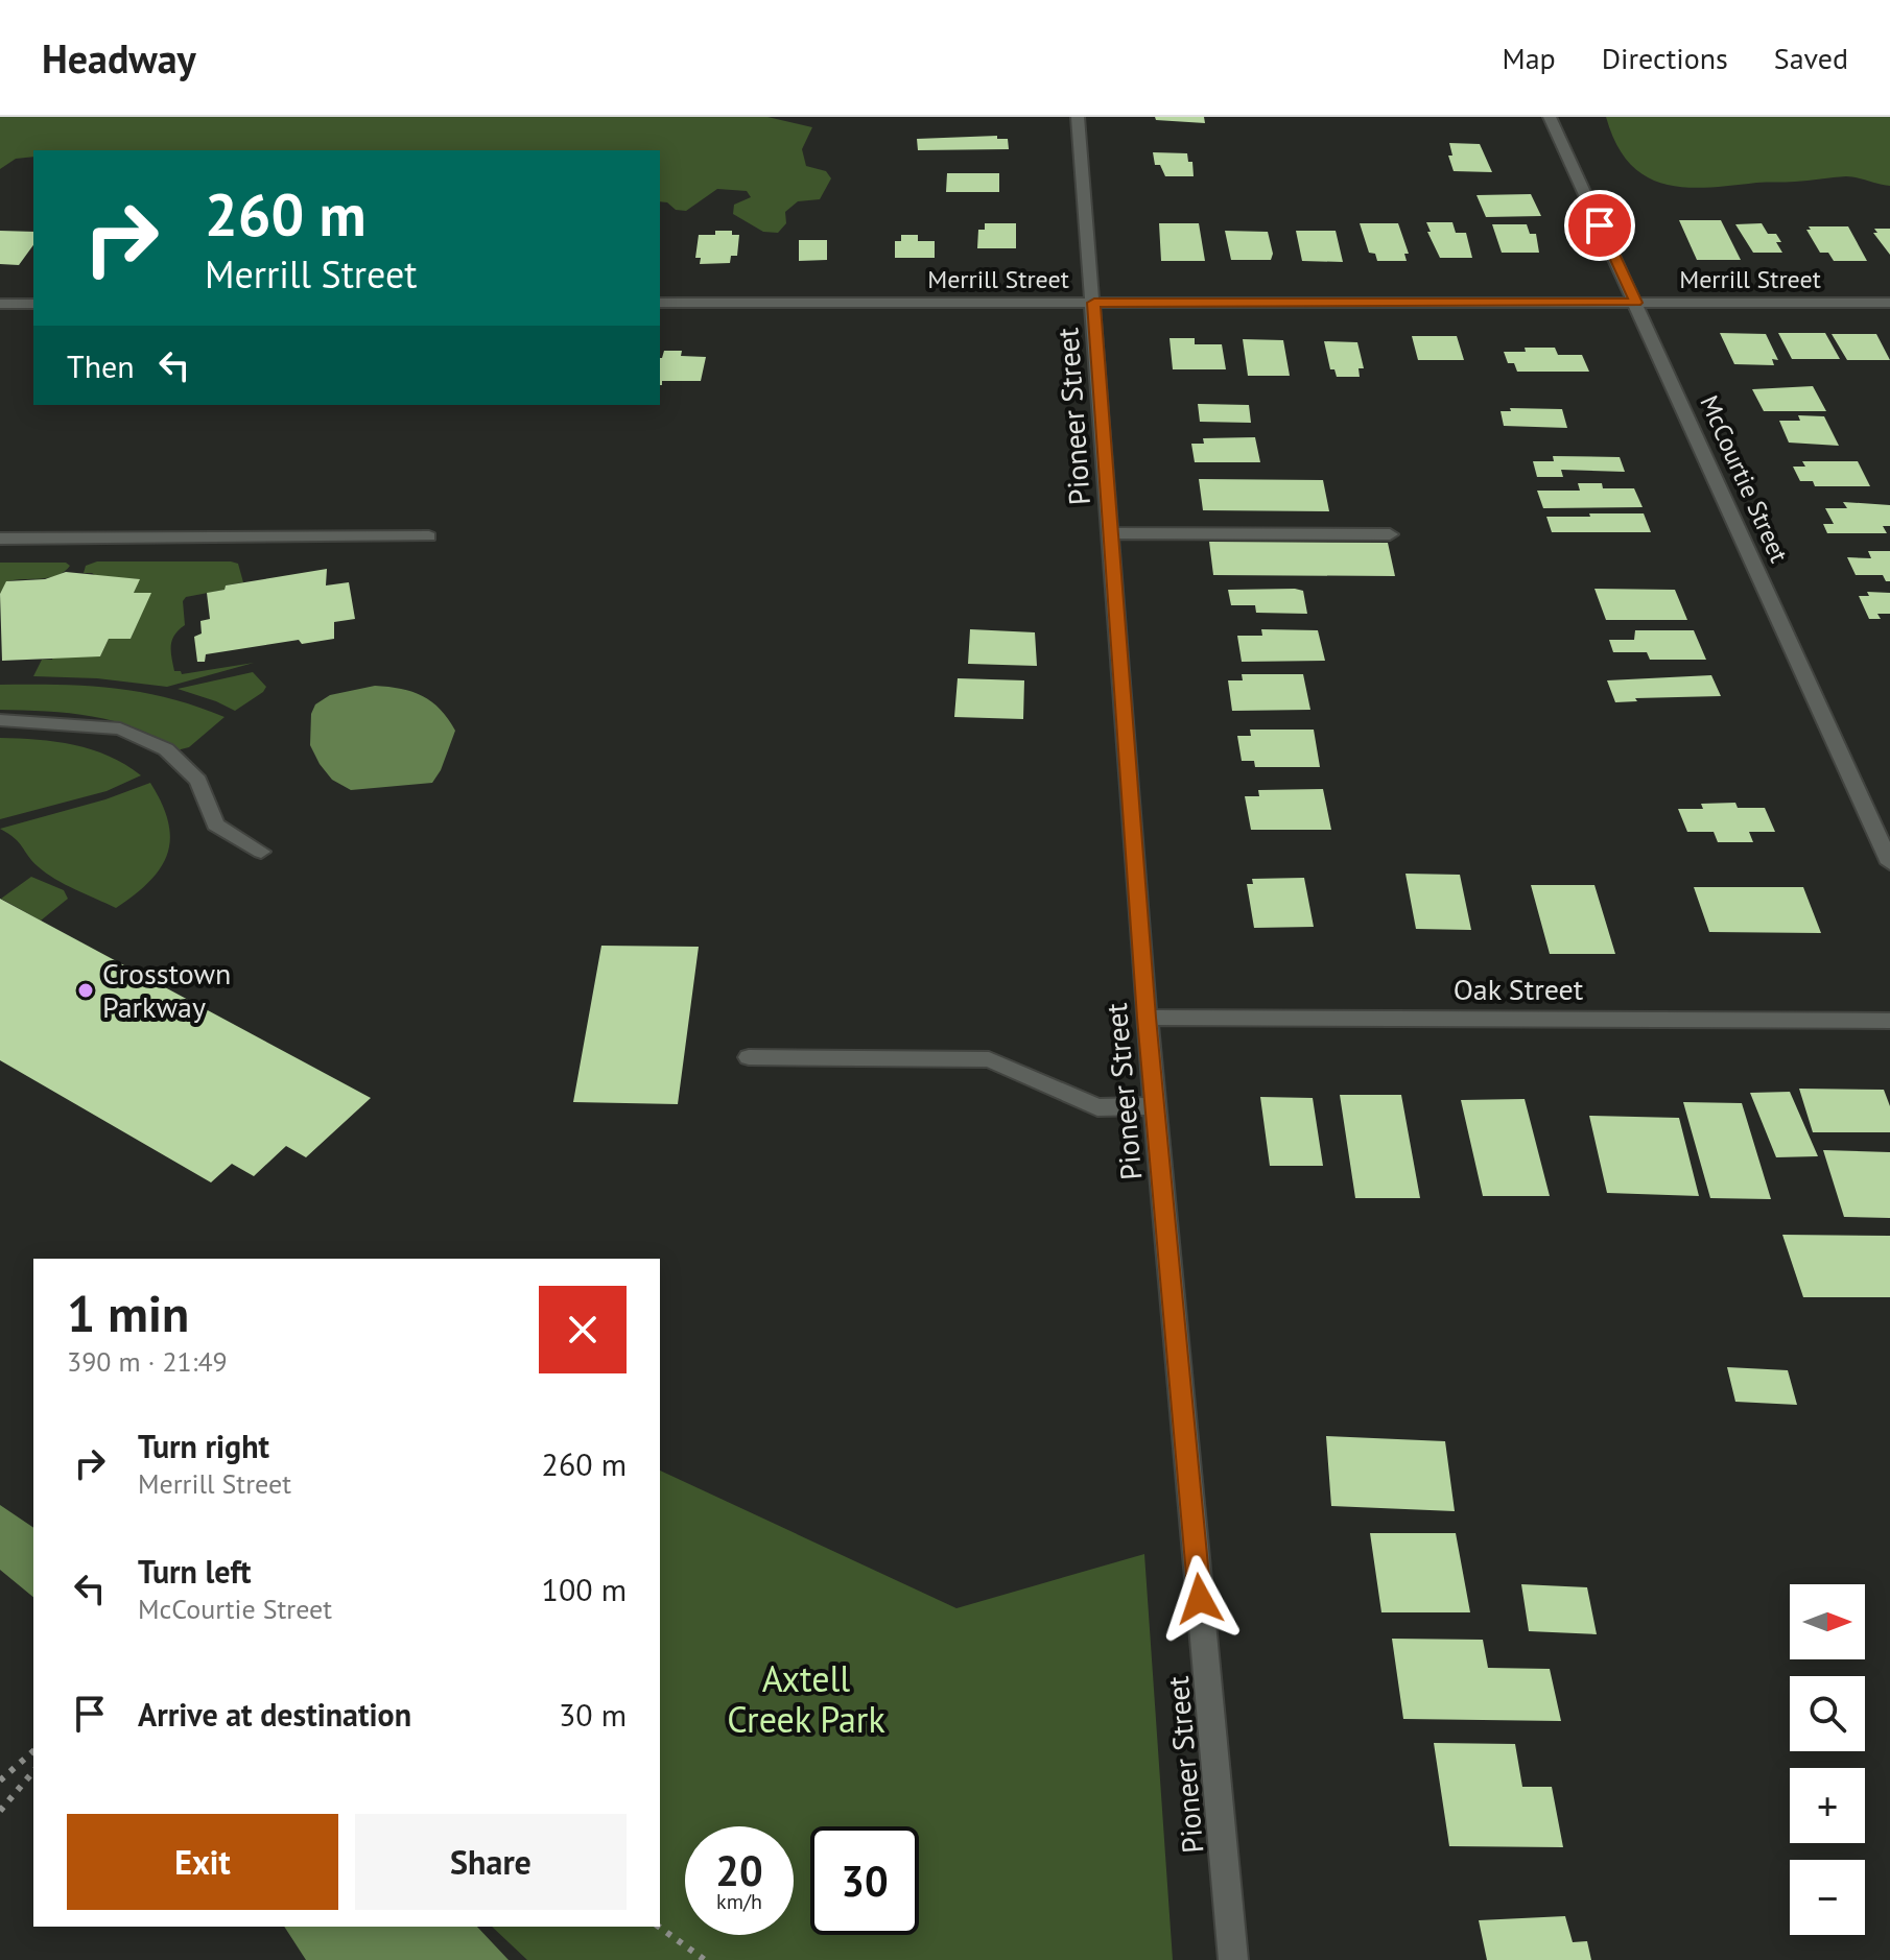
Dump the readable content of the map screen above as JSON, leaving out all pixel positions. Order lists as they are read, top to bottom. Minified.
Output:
{"streets":{"street":["Merrill Street","Pioneer Street","McCourtie Street","Oak Street"]},"crossings":[["Merrill Street","Pioneer Street"],["Merrill Street","McCourtie Street"],["Pioneer Street","Oak Street"]],"parks":["Axtell Creek Park"],"places":["Crosstown Parkway"],"north":"right","page":{"header":"Headway","nav":["Map","Directions","Saved"],"turn":["260 m","Merrill Street"],"then":"Then","heading":["1 min","390 m · 21:49"],"list":[{"name":"Turn right","note":"Merrill Street","value":"260 m"},{"name":"Turn left","note":"McCourtie Street","value":"100 m"},{"name":"Arrive at destination","value":"30 m"}],"map_buttons":["+","−"],"buttons":["Exit","Share"],"speed":"20 km/h","limit":"30"}}
